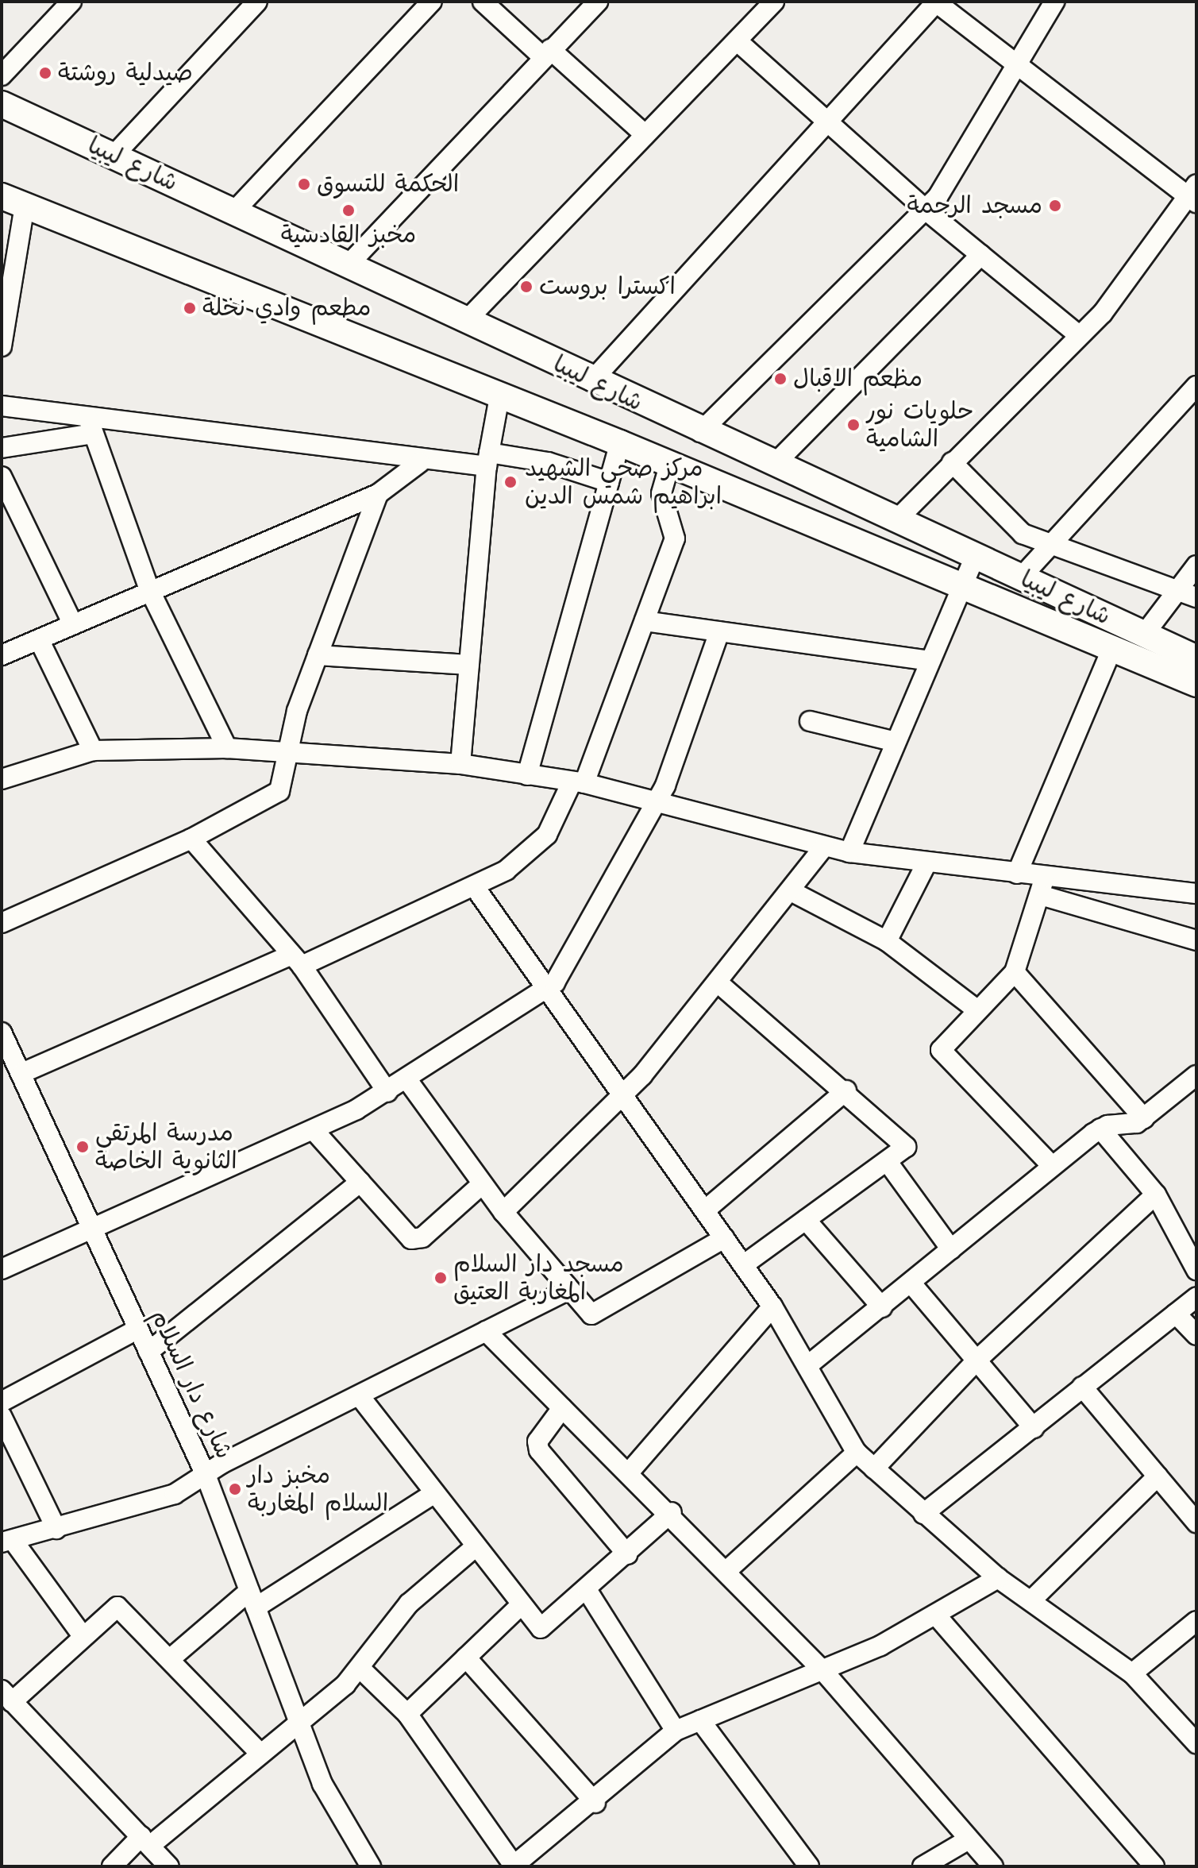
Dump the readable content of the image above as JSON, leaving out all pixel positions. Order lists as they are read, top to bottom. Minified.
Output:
{"streets":{"main road":["شارع ليبيا"],"street":["شارع دار السلام"]},"places":["صيدلية روشتة","الحكمة للتسوق","مسجد الرحمة","مخبز القادسية","اكسترا بروست","مطعم وادي نخلة","مظعم الاقبال","حلويات نور الشامية","مركز صحي الشهيد ابراهيم شمس الدين","مدرسة المرتقي الثانوية الخاصة","مسجد دار السلام المغاربة العتيق","مخبز دار السلام المغاربة"]}
